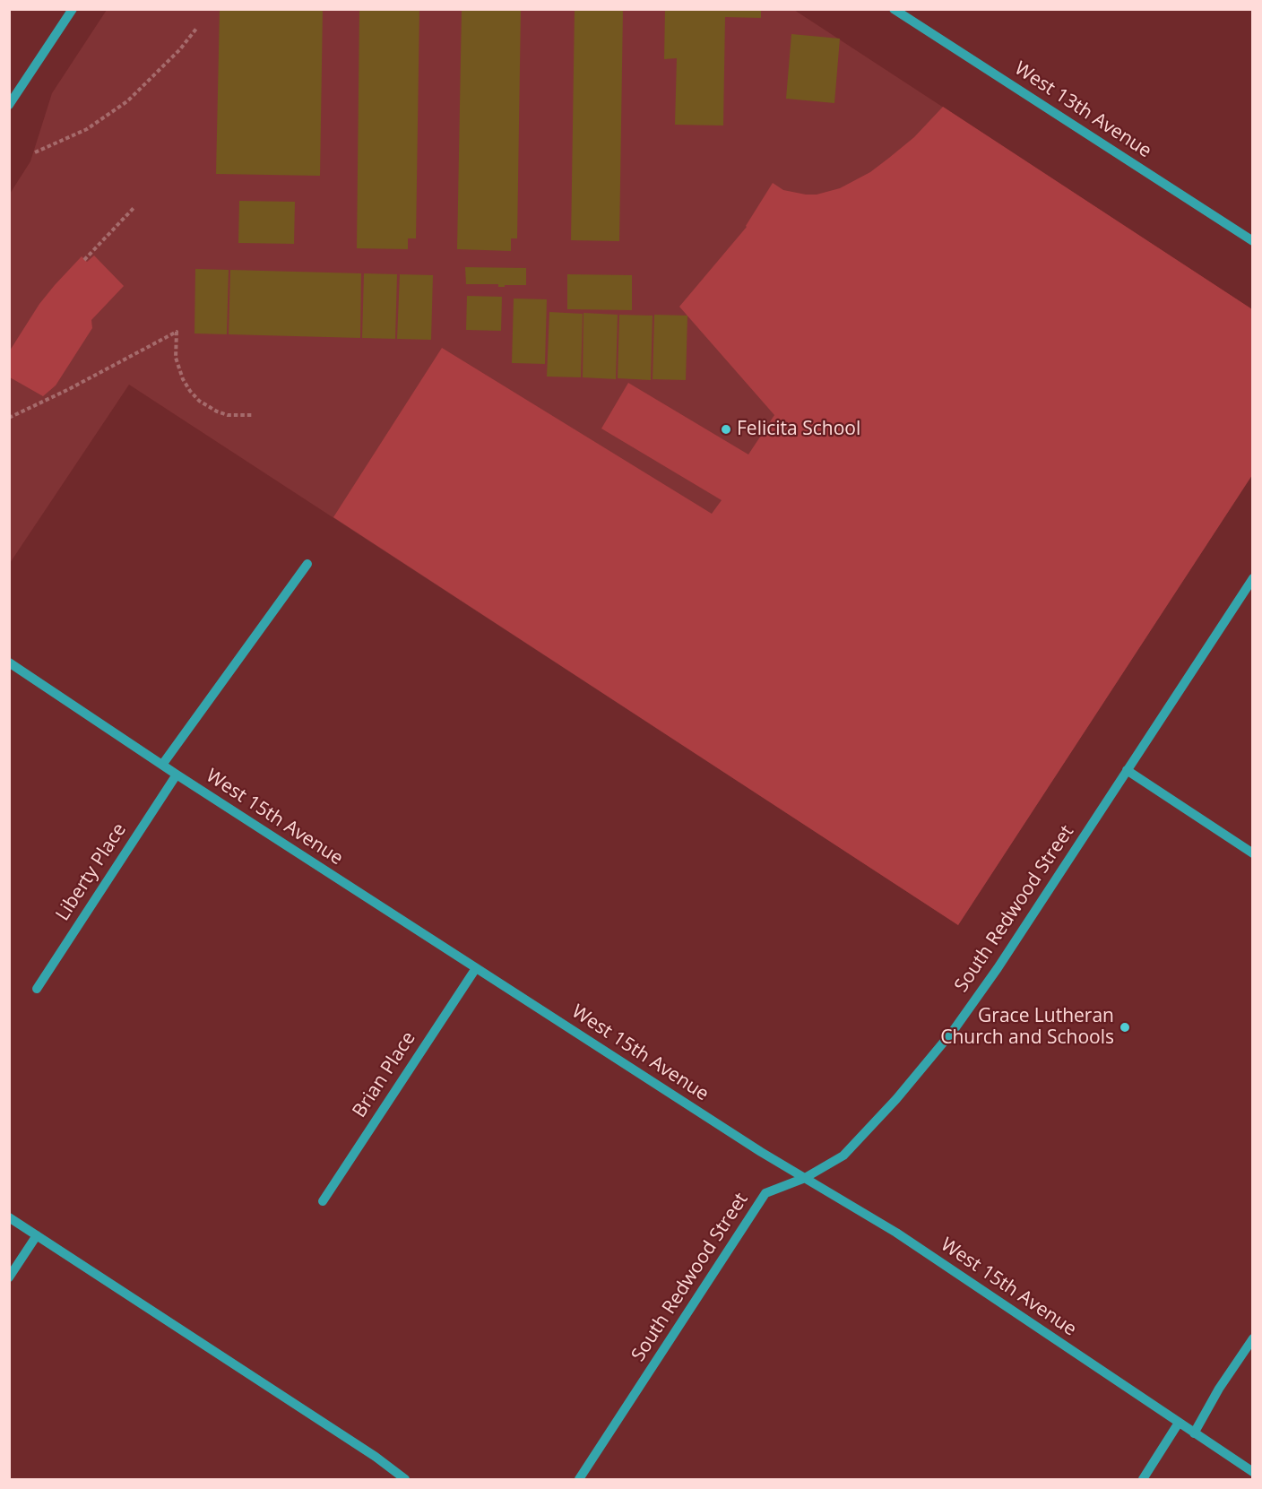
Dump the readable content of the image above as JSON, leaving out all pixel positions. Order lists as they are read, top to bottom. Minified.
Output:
{"streets":{"street":["West 13th Avenue","West 15th Avenue","Liberty Place","South Redwood Street","Brian Place"]},"crossings":[["West 15th Avenue","Liberty Place"],["West 15th Avenue","South Redwood Street"],["West 15th Avenue","Brian Place"]],"places":["Felicita School","Grace Lutheran Church and Schools"]}
